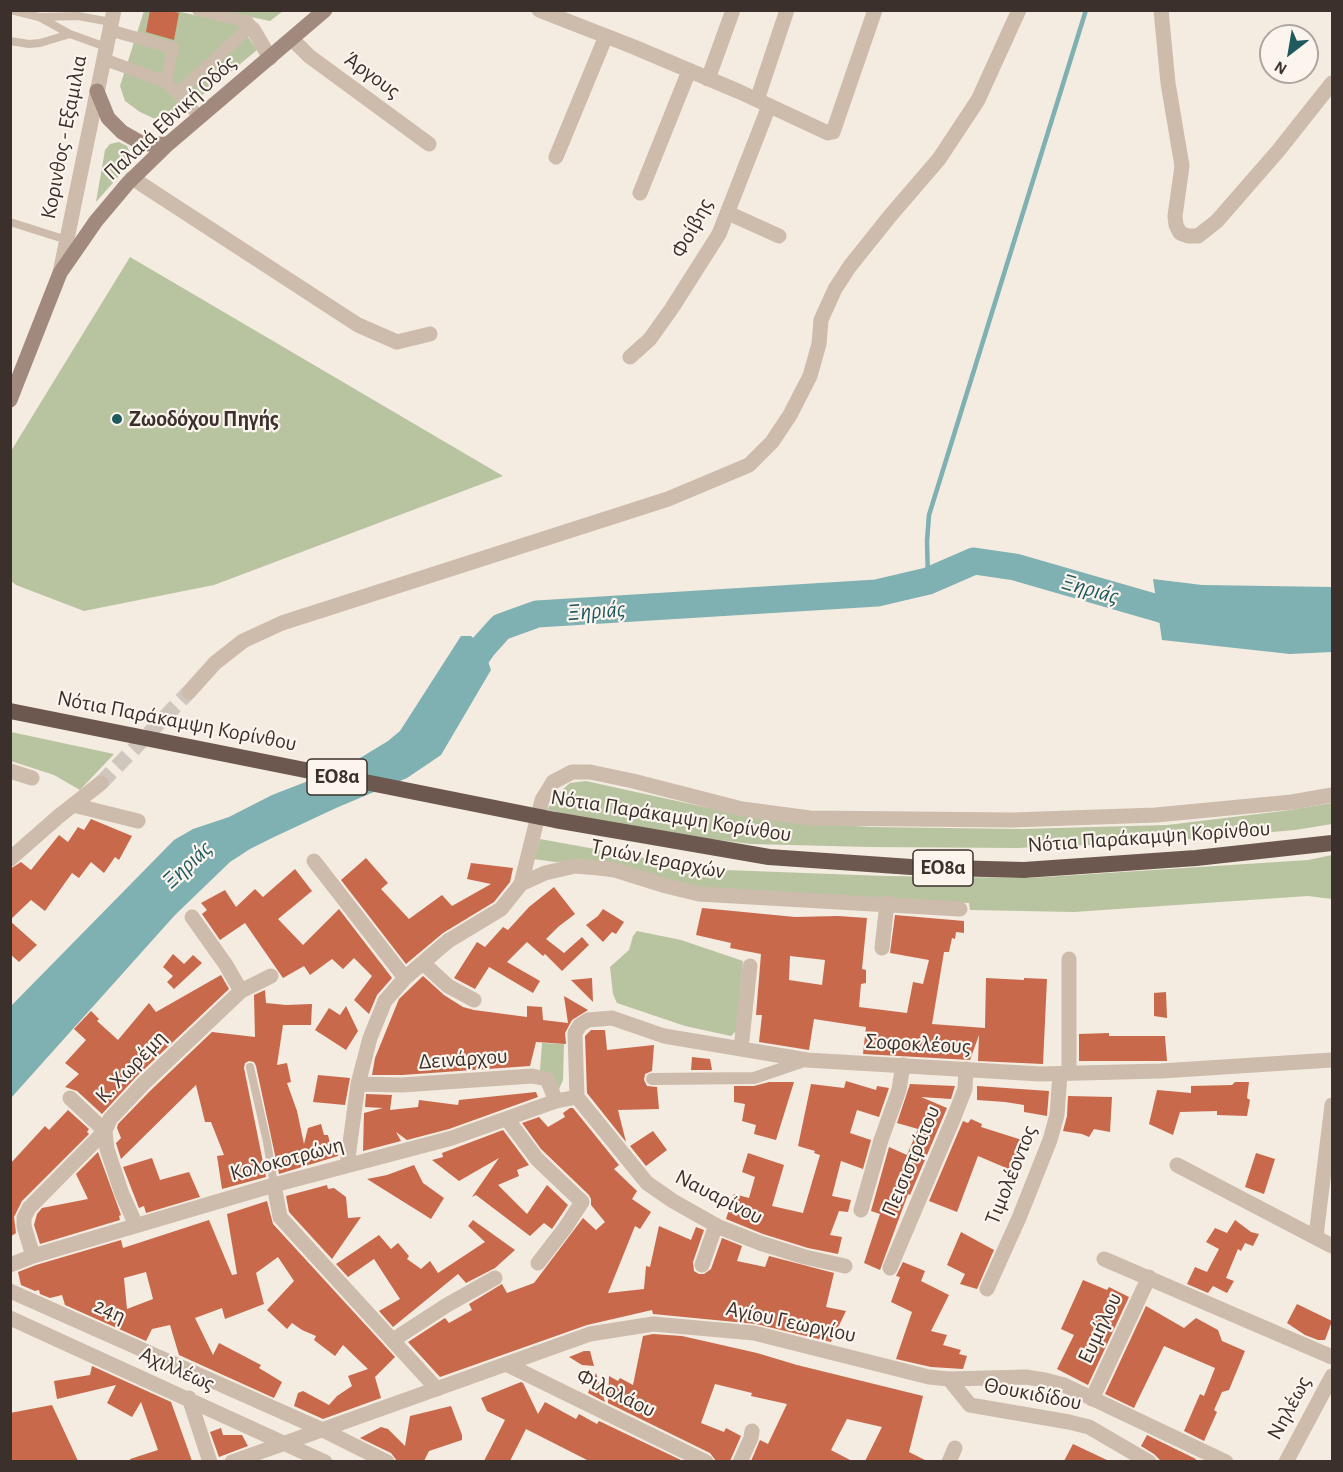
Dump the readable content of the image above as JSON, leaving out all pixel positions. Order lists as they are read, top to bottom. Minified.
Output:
{"streets":{"highway":["Νότια Παράκαμψη Κορίνθου","ΕΟ8α"],"main road":["Παλαιά Εθνική Οδός"],"street":["Άργους","Κορινθος - Εξαμιλια","Φοίβης","Τριών Ιεραρχών","Σοφοκλέους","Δεινάρχου","Κ. Χωρέμη","Κολοκοτρώνη","Πεισιστράτου","Τιμολέοντος","Ναυαρίνου","24η","Αγίου Γεωργίου","Ευμήλου","Αχιλλέως","Φιλολάου","Θουκιδίδου","Νηλέως"]},"crossings":[["Άργους","Παλαιά Εθνική Οδός"],["Παλαιά Εθνική Οδός","Κορινθος - Εξαμιλια"],["Τριών Ιεραρχών","Δεινάρχου"],["Τριών Ιεραρχών","Κολοκοτρώνη"],["Σοφοκλέους","Κολοκοτρώνη"],["Σοφοκλέους","Πεισιστράτου"],["Σοφοκλέους","Τιμολέοντος"],["Σοφοκλέους","Ναυαρίνου"],["Δεινάρχου","Κολοκοτρώνη"],["Κ. Χωρέμη","Κολοκοτρώνη"],["Κολοκοτρώνη","Ναυαρίνου"],["24η","Αγίου Γεωργίου"],["Αγίου Γεωργίου","Ευμήλου"],["Αγίου Γεωργίου","Αχιλλέως"],["Αγίου Γεωργίου","Φιλολάου"],["Αγίου Γεωργίου","Θουκιδίδου"]],"water":["Ξηριάς"],"places":["Ζωοδόχου Πηγής"],"north":"bottom left"}
